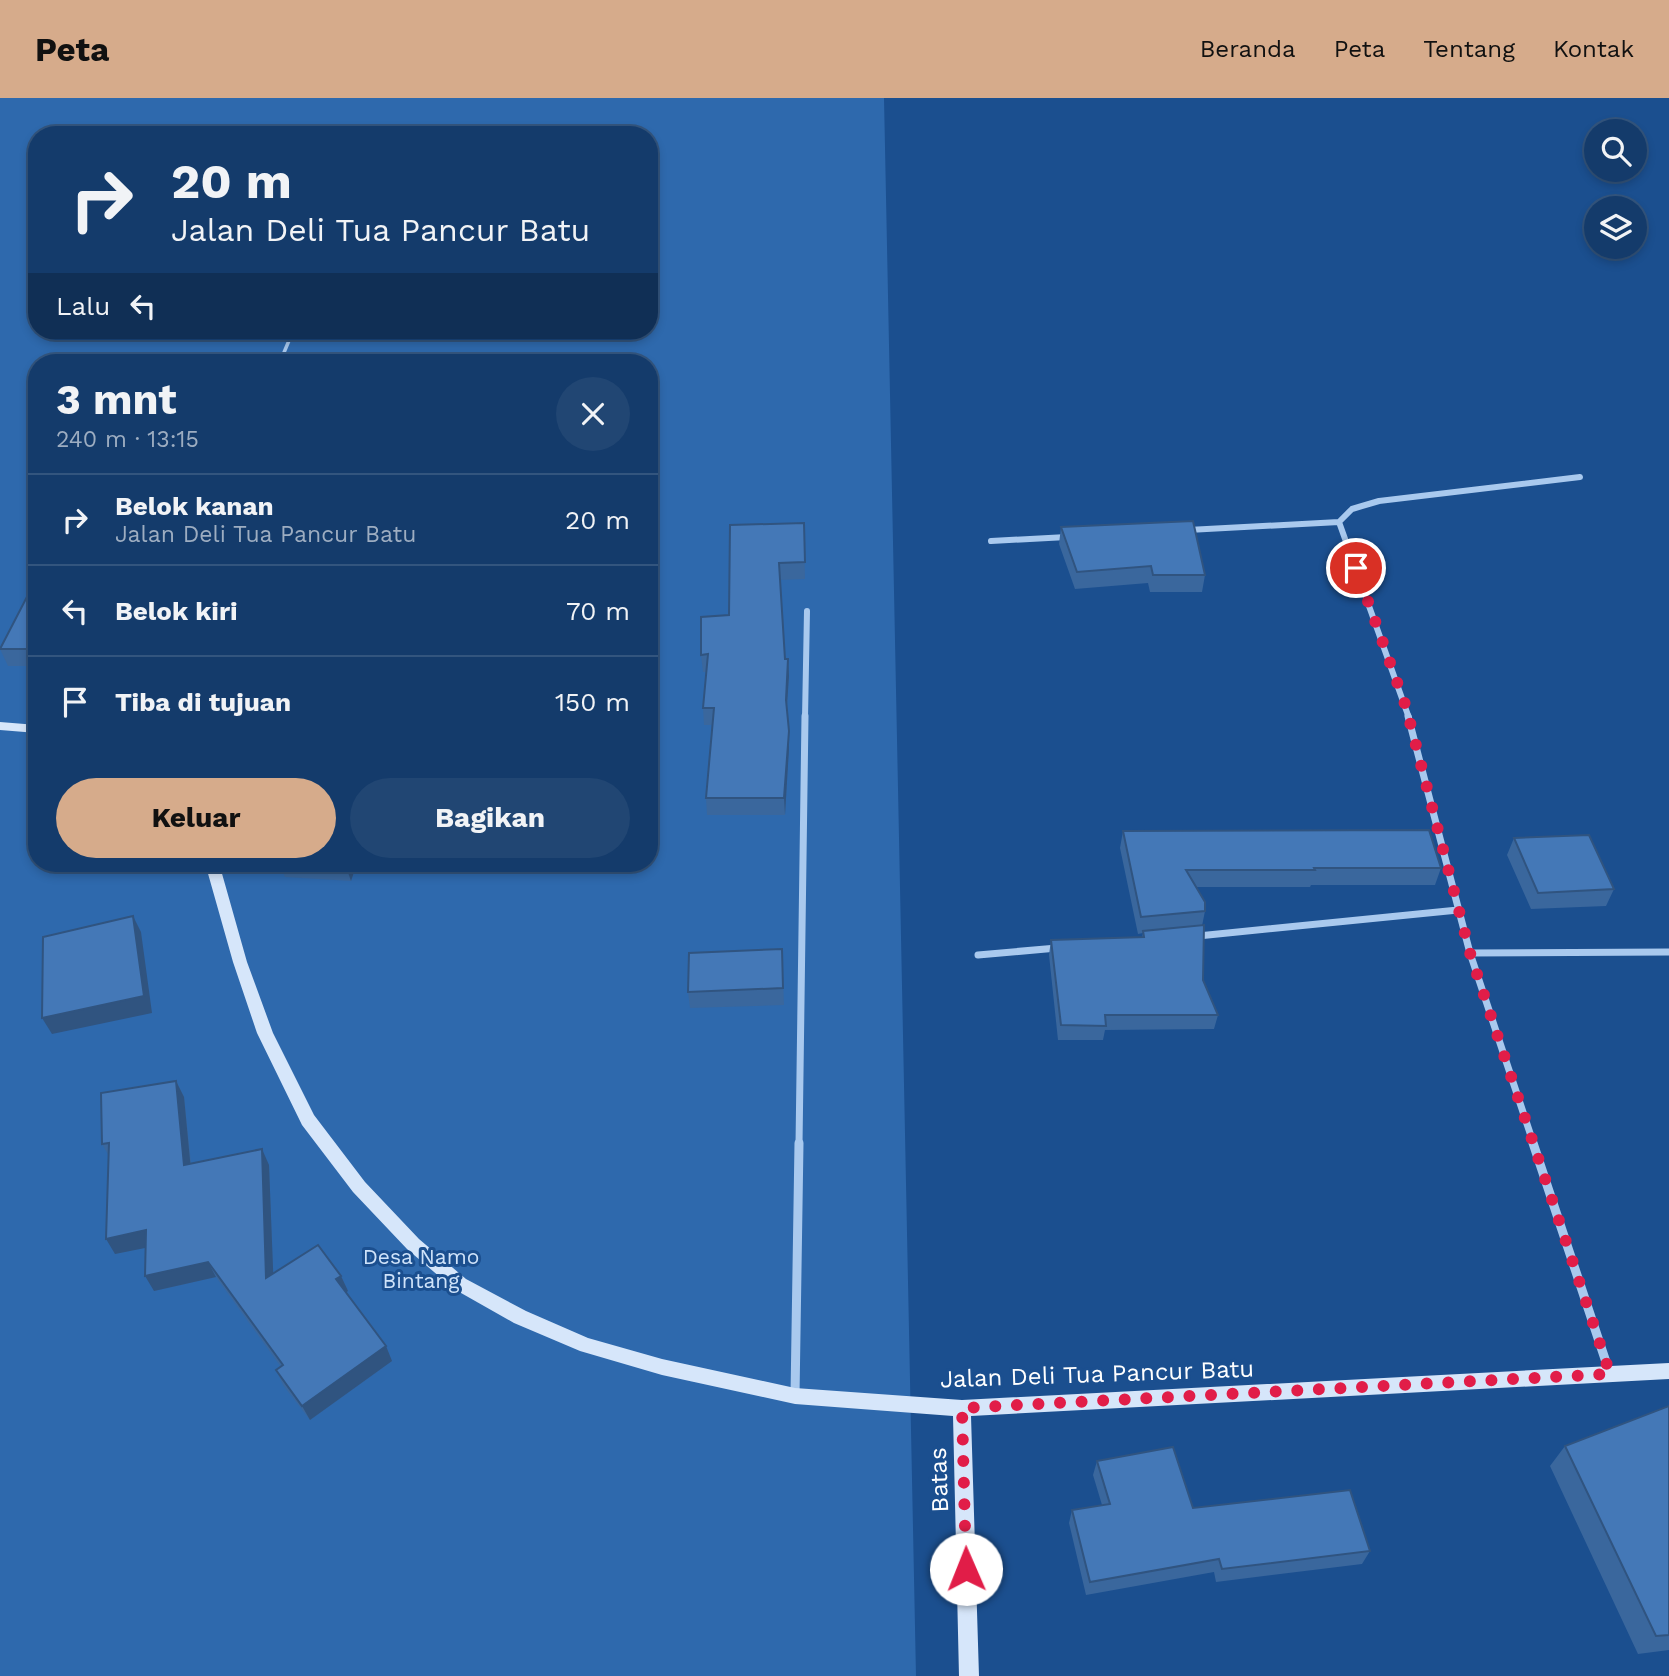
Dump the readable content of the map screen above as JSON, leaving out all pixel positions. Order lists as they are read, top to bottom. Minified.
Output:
{"streets":{"main road":["Jalan Deli Tua Pancur Batu","Batas"]},"crossings":[["Jalan Deli Tua Pancur Batu","Batas"]],"parks":["Desa Namo Bintang"],"page":{"header":"Peta","nav":["Beranda","Peta","Tentang","Kontak"],"turn":["20 m","Jalan Deli Tua Pancur Batu"],"then":"Lalu","heading":["3 mnt","240 m · 13:15"],"list":[{"name":"Belok kanan","note":"Jalan Deli Tua Pancur Batu","value":"20 m"},{"name":"Belok kiri","value":"70 m"},{"name":"Tiba di tujuan","value":"150 m"}],"buttons":["Keluar","Bagikan"]}}
